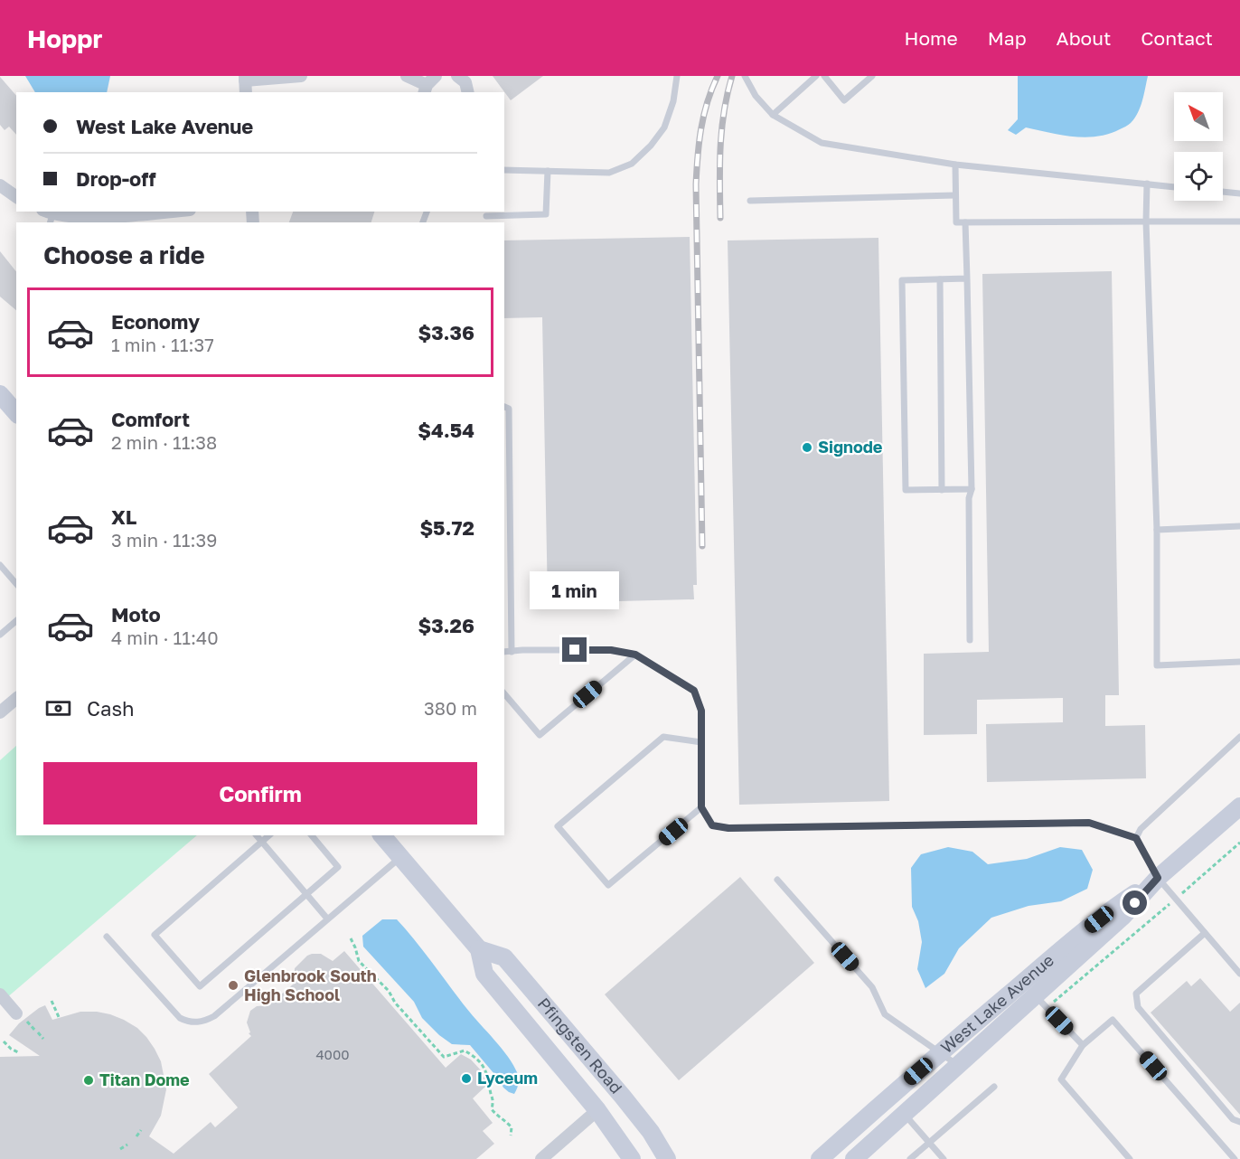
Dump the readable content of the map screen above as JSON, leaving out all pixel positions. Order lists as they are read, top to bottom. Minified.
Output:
{"streets":{"street":["West Lake Avenue","Pfingsten Road"]},"places":["Signode","Glenbrook South High School","Lyceum","Titan Dome"],"house_numbers":["4000"],"north":"top left","page":{"header":"Hoppr","nav":["Home","Map","About","Contact"],"banner":["West Lake Avenue","Drop-off"],"heading":"Choose a ride","list":[{"name":"Economy","note":"1 min · 11:37","value":"$3.36"},{"name":"Comfort","note":"2 min · 11:38","value":"$4.54"},{"name":"XL","note":"3 min · 11:39","value":"$5.72"},{"name":"Moto","note":"4 min · 11:40","value":"$3.26"}],"bubble":"1 min","pay":["Cash","380 m"],"buttons":"Confirm"}}
